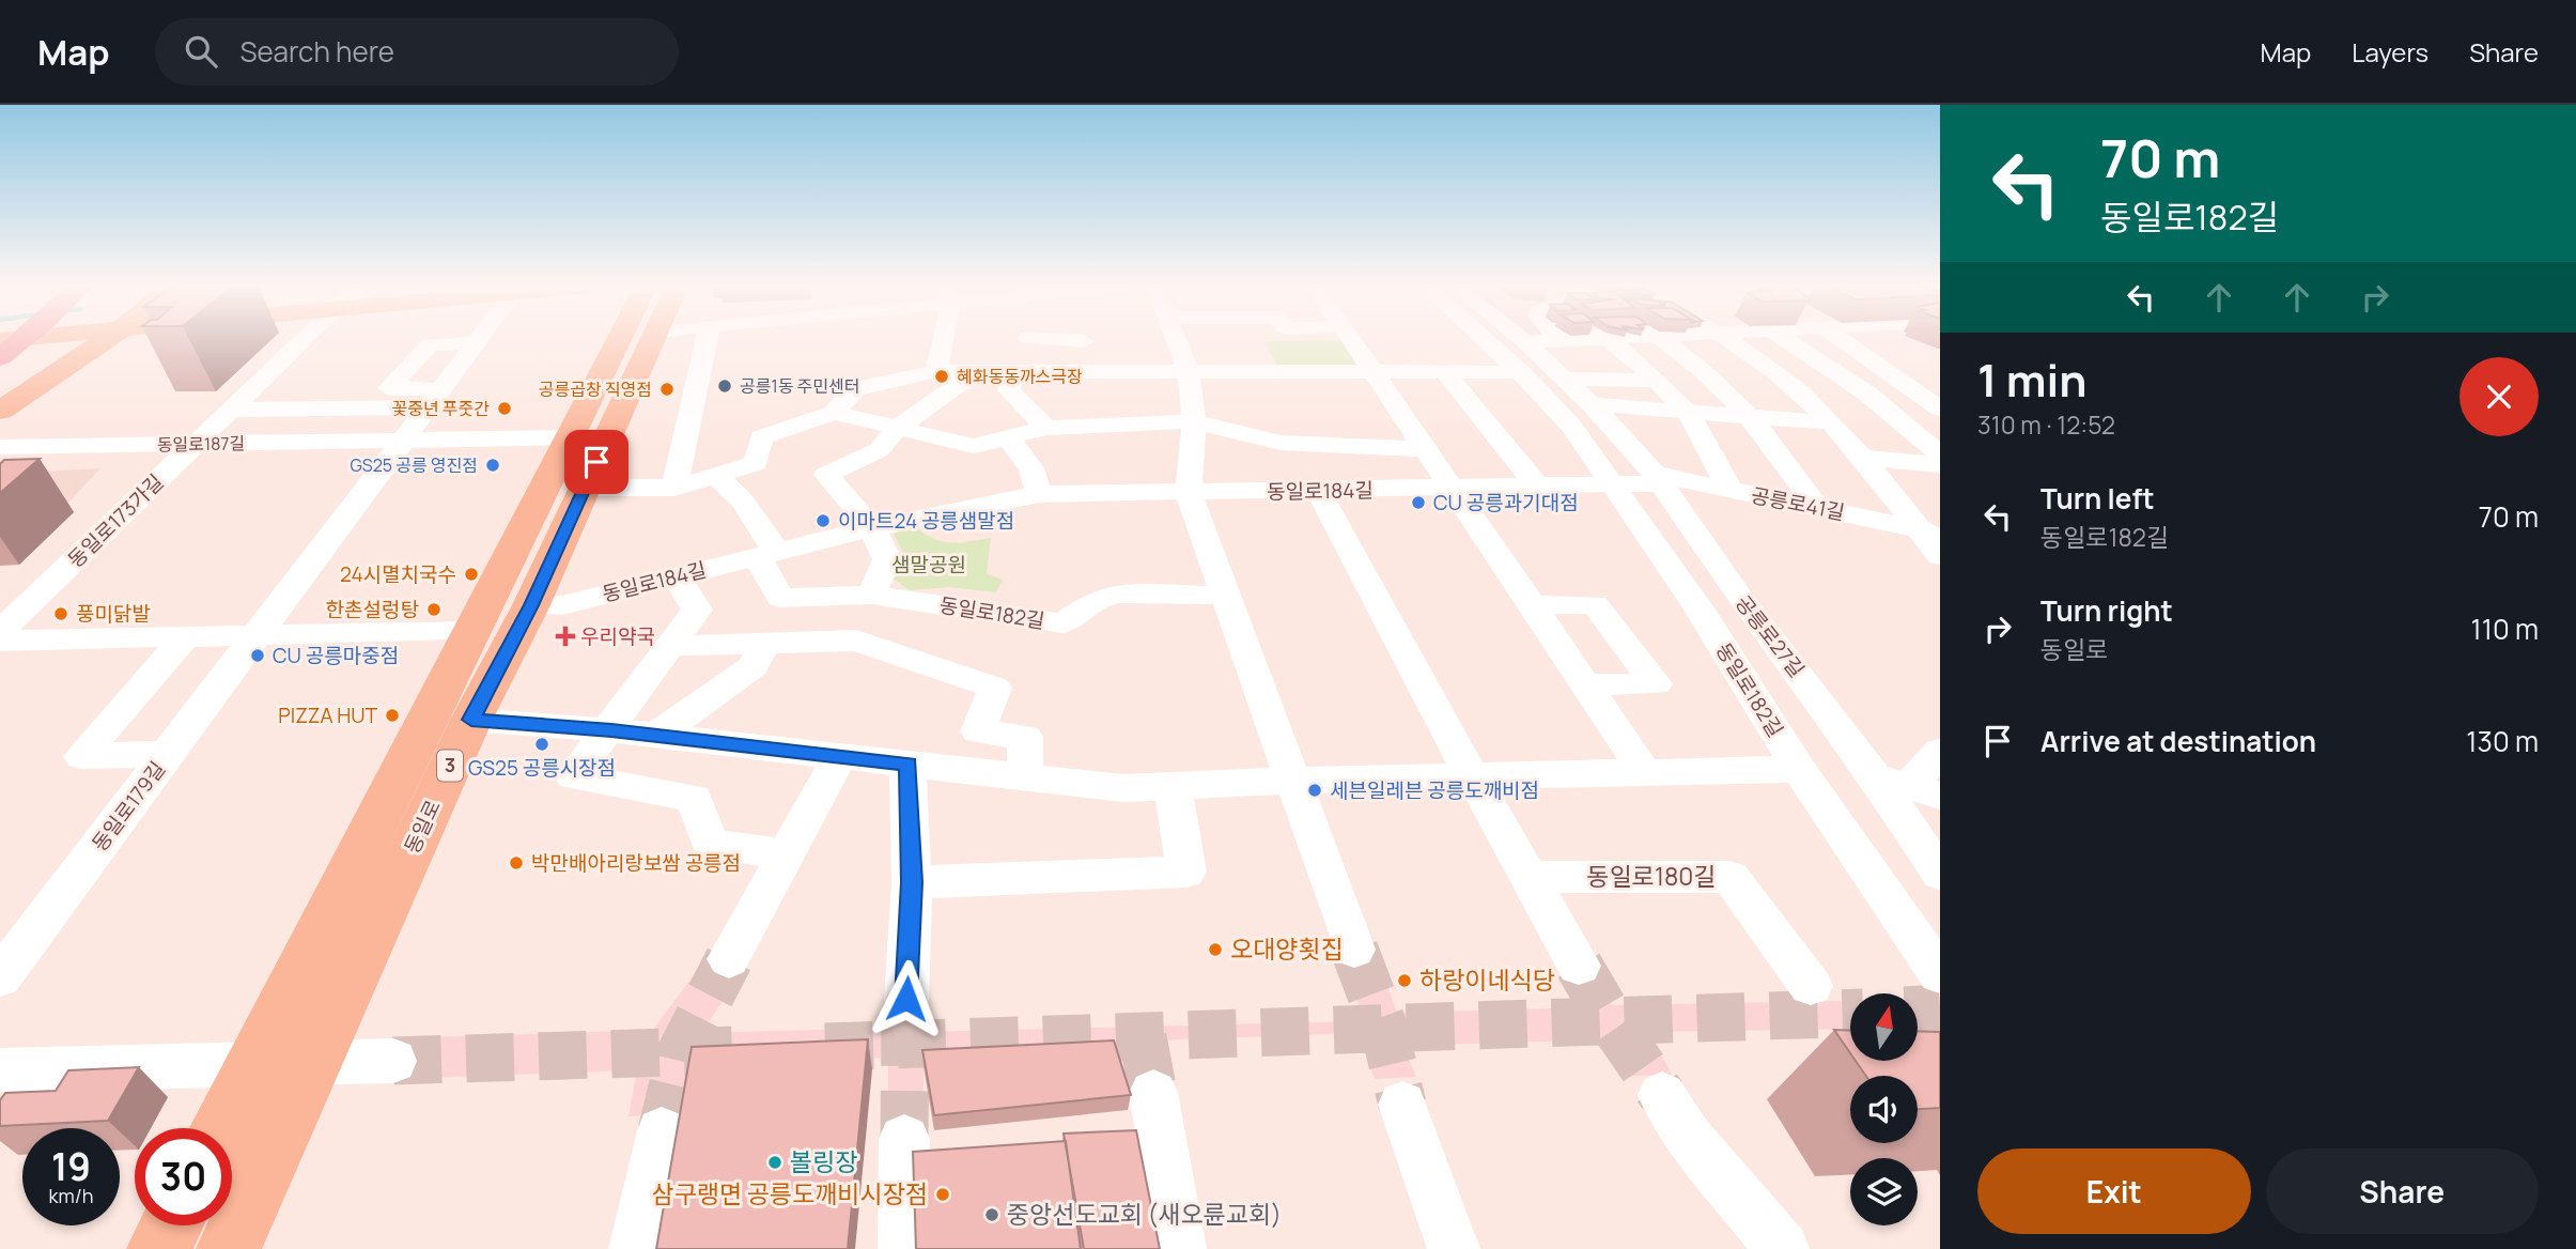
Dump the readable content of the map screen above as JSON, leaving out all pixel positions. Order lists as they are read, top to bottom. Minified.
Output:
{"streets":{"main road":["3","동일로"],"street":["동일로187길","동일로184길","공릉로41길","동일로173가길","동일로182길","공릉로27길","동일로179길","동일로180길"]},"crossings":[["동일로187길","동일로173가길"],["동일로187길","동일로179길"],["동일로187길","동일로"],["동일로184길","공릉로41길"],["동일로184길","동일로182길"],["동일로184길","공릉로27길"],["동일로184길","동일로"],["공릉로41길","공릉로27길"],["동일로182길","동일로"]],"parks":["샘말공원"],"places":{"other":["혜화동동까스극장","공릉1동 주민센터","공릉곱창 직영점","꽃중년 푸줏간","GS25 공릉 영진점","CU 공릉과기대점","이마트24 공릉샘말점","24시멸치국수","한촌설렁탕","풍미닭발","CU 공릉마중점","PIZZA HUT","GS25 공릉시장점","세븐일레븐 공릉도깨비점","박만배아리랑보쌈 공릉점","오대양횟집","하랑이네식당","볼링장","삼구랭면 공릉도깨비시장점","중앙선도교회 (새오륜교회)"],"health":["우리약국"]},"north":"top","page":{"header":"Map","search":"Search here","nav":["Map","Layers","Share"],"turn":["70 m","동일로182길"],"heading":["1 min","310 m · 12:52"],"list":[{"name":"Turn left","note":"동일로182길","value":"70 m"},{"name":"Turn right","note":"동일로","value":"110 m"},{"name":"Arrive at destination","value":"130 m"}],"speed":"19 km/h","limit":"30","buttons":["Exit","Share"]}}
